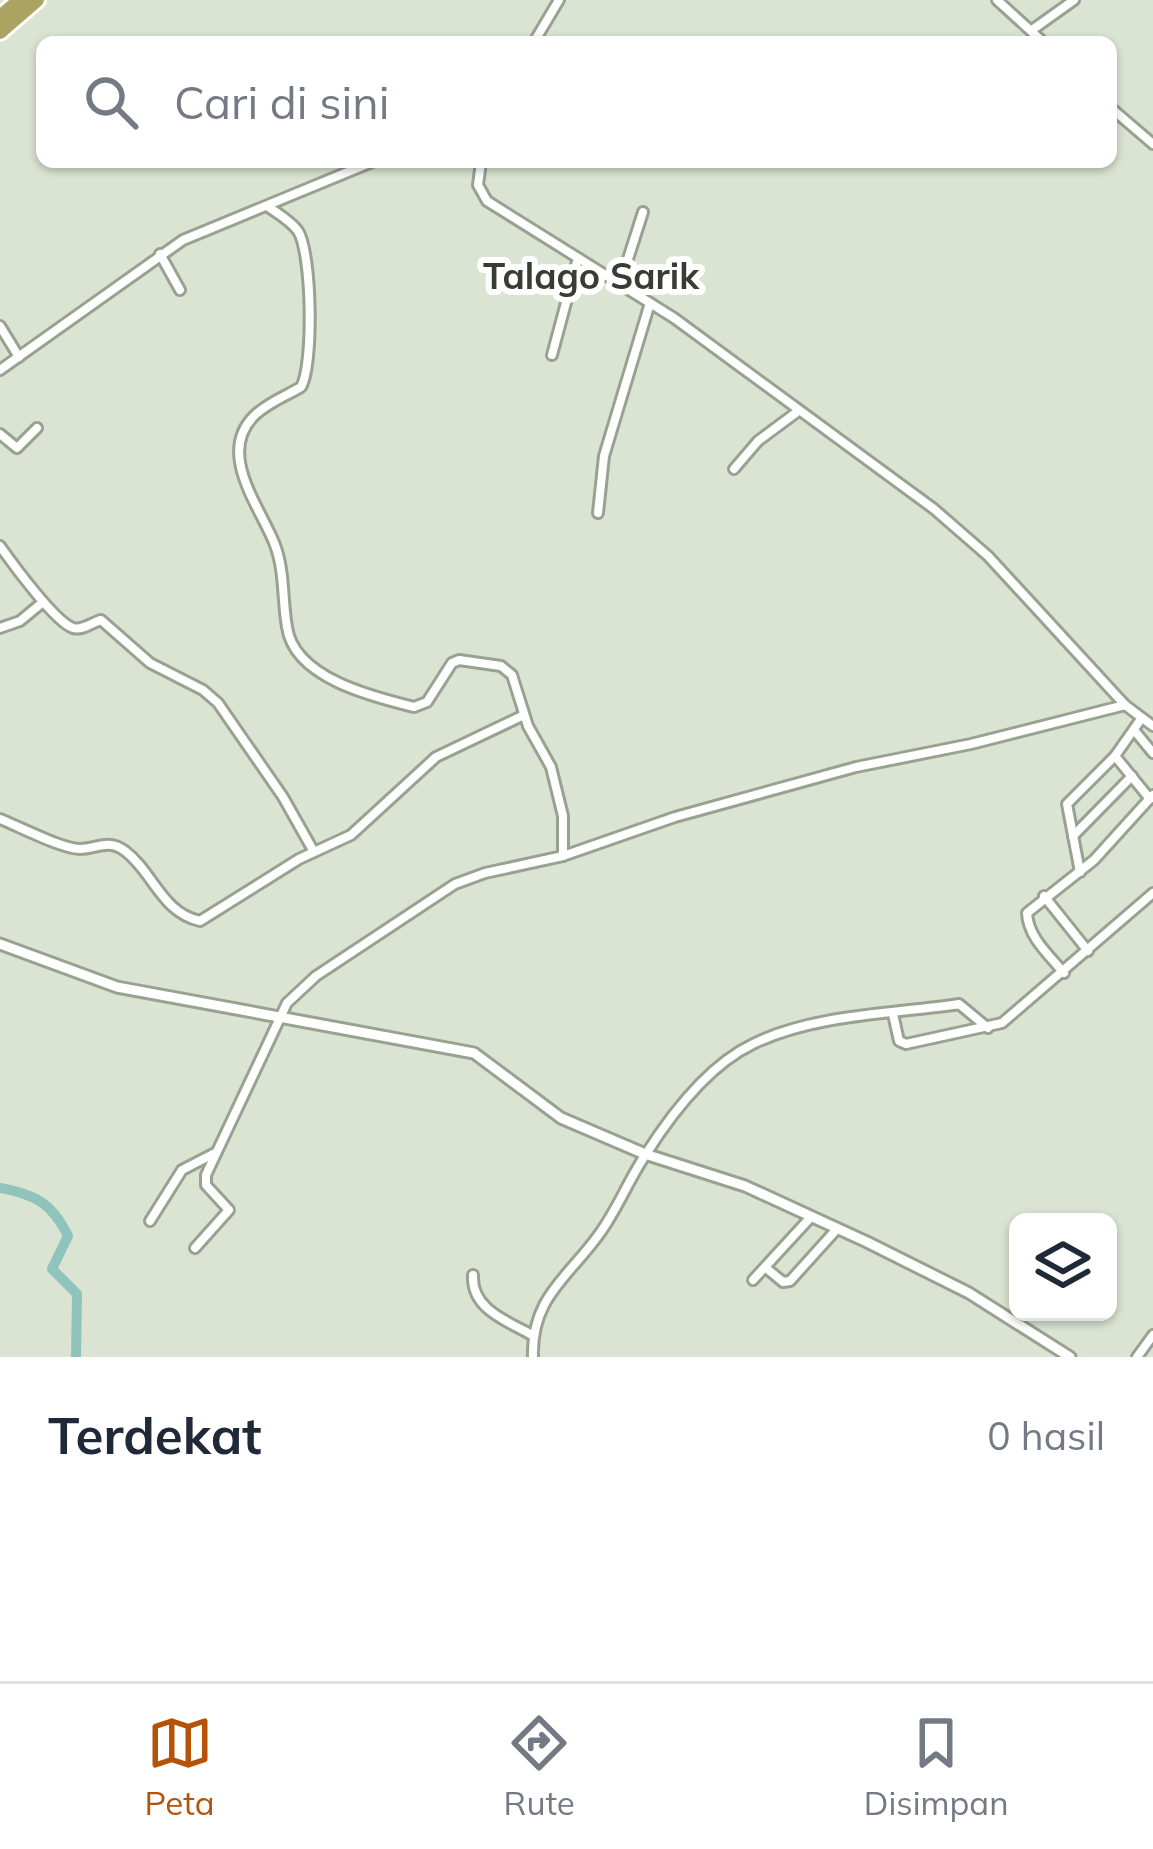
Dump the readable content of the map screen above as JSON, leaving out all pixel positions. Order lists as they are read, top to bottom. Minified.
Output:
{"districts":["Talago Sarik"],"page":{"search":"Cari di sini","heading":["Terdekat","0 hasil"],"nav":["Peta","Rute","Disimpan"]}}
